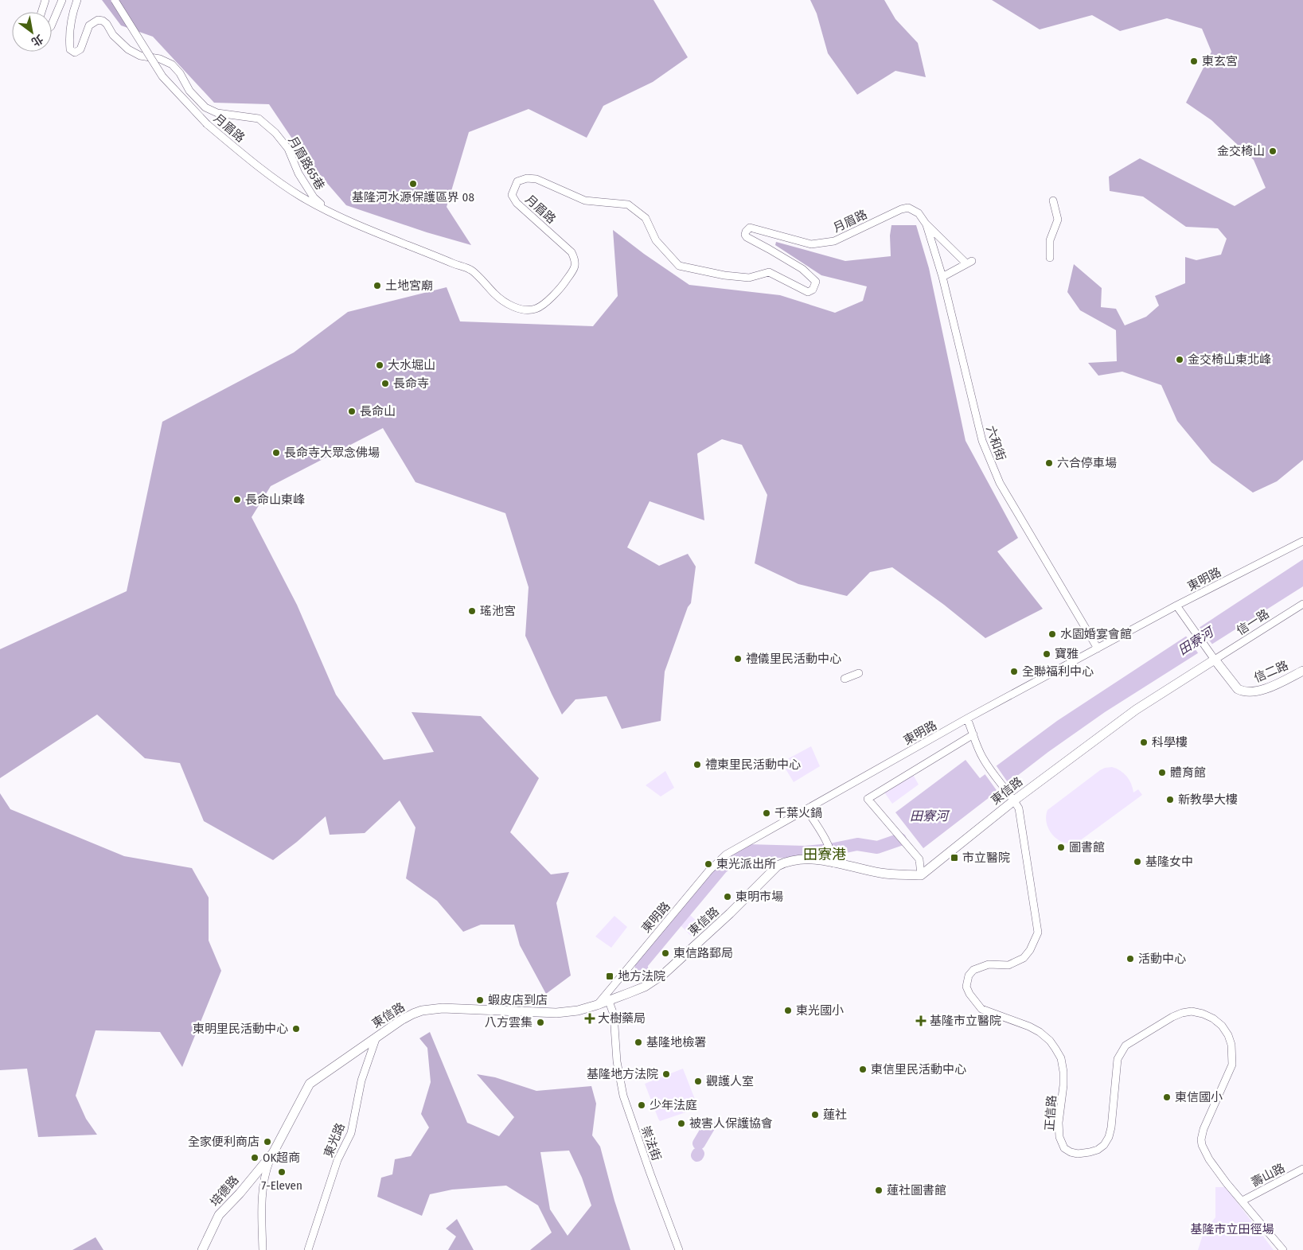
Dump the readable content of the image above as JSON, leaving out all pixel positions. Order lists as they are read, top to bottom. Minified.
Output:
{"streets":{"main road":["信二路","東信路","培德路"],"street":["月眉路","月眉路65巷","六和街","東明路","信一路","正信路","東光路","崇法街","壽山路"]},"crossings":[["月眉路","月眉路65巷"],["月眉路","六和街"],["六和街","東明路"],["東明路","東信路"],["東明路","正信路"],["東明路","崇法街"],["信一路","信二路"],["信一路","東信路"],["信二路","東信路"],["東信路","正信路"],["東信路","東光路"],["東信路","崇法街"],["東信路","培德路"],["正信路","壽山路"]],"districts":["田寮港"],"water":["田寮河"],"parks":["基隆市立田徑場"],"places":{"other":["東玄宮","金交椅山","基隆河水源保護區界 08","土地宮廟","金交椅山東北峰","大水堀山","長命寺","長命山","長命寺大眾念佛場","六合停車場","長命山東峰","瑤池宮","水園婚宴會館","寶雅","禮儀里民活動中心","全聯福利中心","科學樓","禮東里民活動中心","體育館","新教學大樓","千葉火鍋","圖書館","基隆女中","東光派出所","東明市場","東信路郵局","活動中心","蝦皮店到店","東光國小","八方雲集","東明里民活動中心","基隆地檢署","東信里民活動中心","基隆地方法院","觀護人室","東信國小","少年法庭","蓮社","被害人保護協會","全家便利商店","OK超商","7-Eleven","蓮社圖書館"],"transit":["市立醫院","地方法院"],"health":["大樹藥局","基隆市立醫院"]},"north":"bottom right"}
